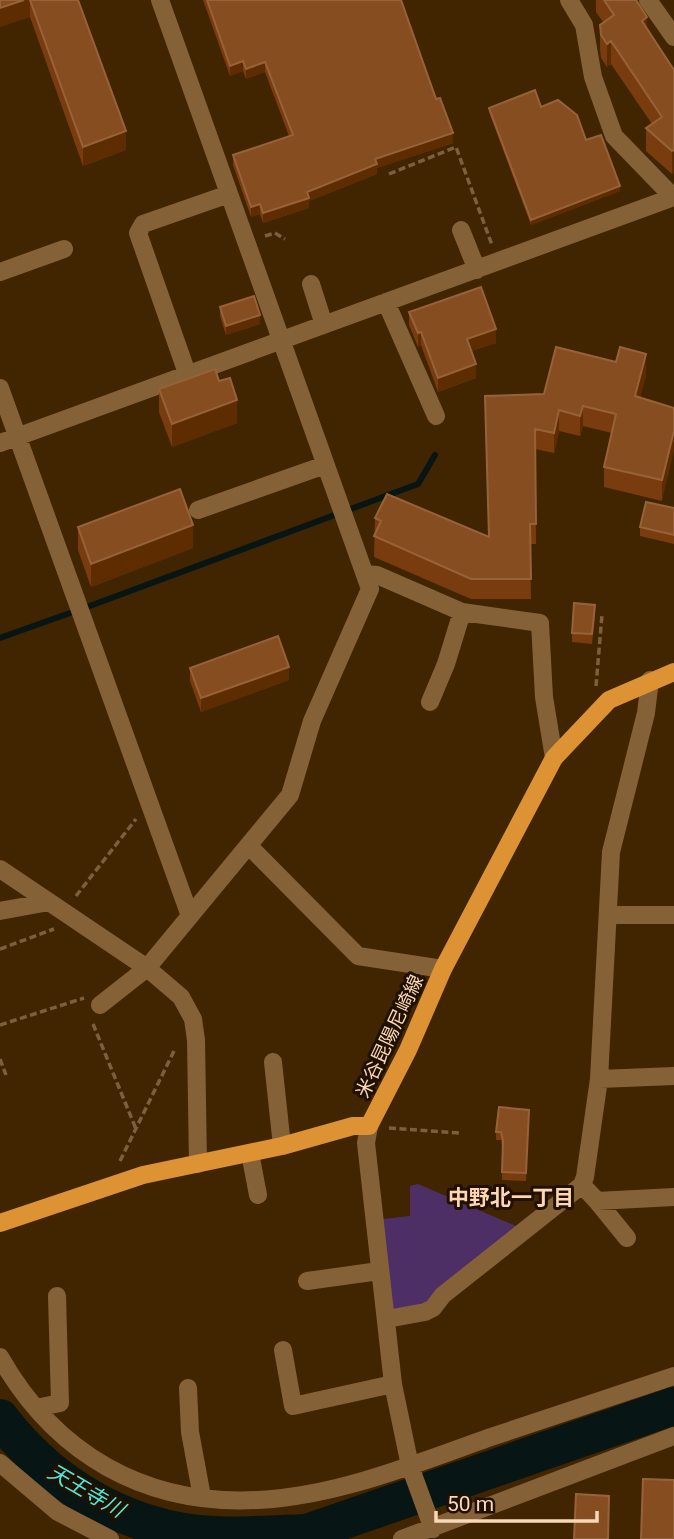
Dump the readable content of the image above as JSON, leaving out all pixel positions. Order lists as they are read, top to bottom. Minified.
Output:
{"streets":{"main road":["米谷昆陽尼崎線"]},"districts":["中野北一丁目"],"water":["天王寺川"],"scale_bar":"50 m"}
